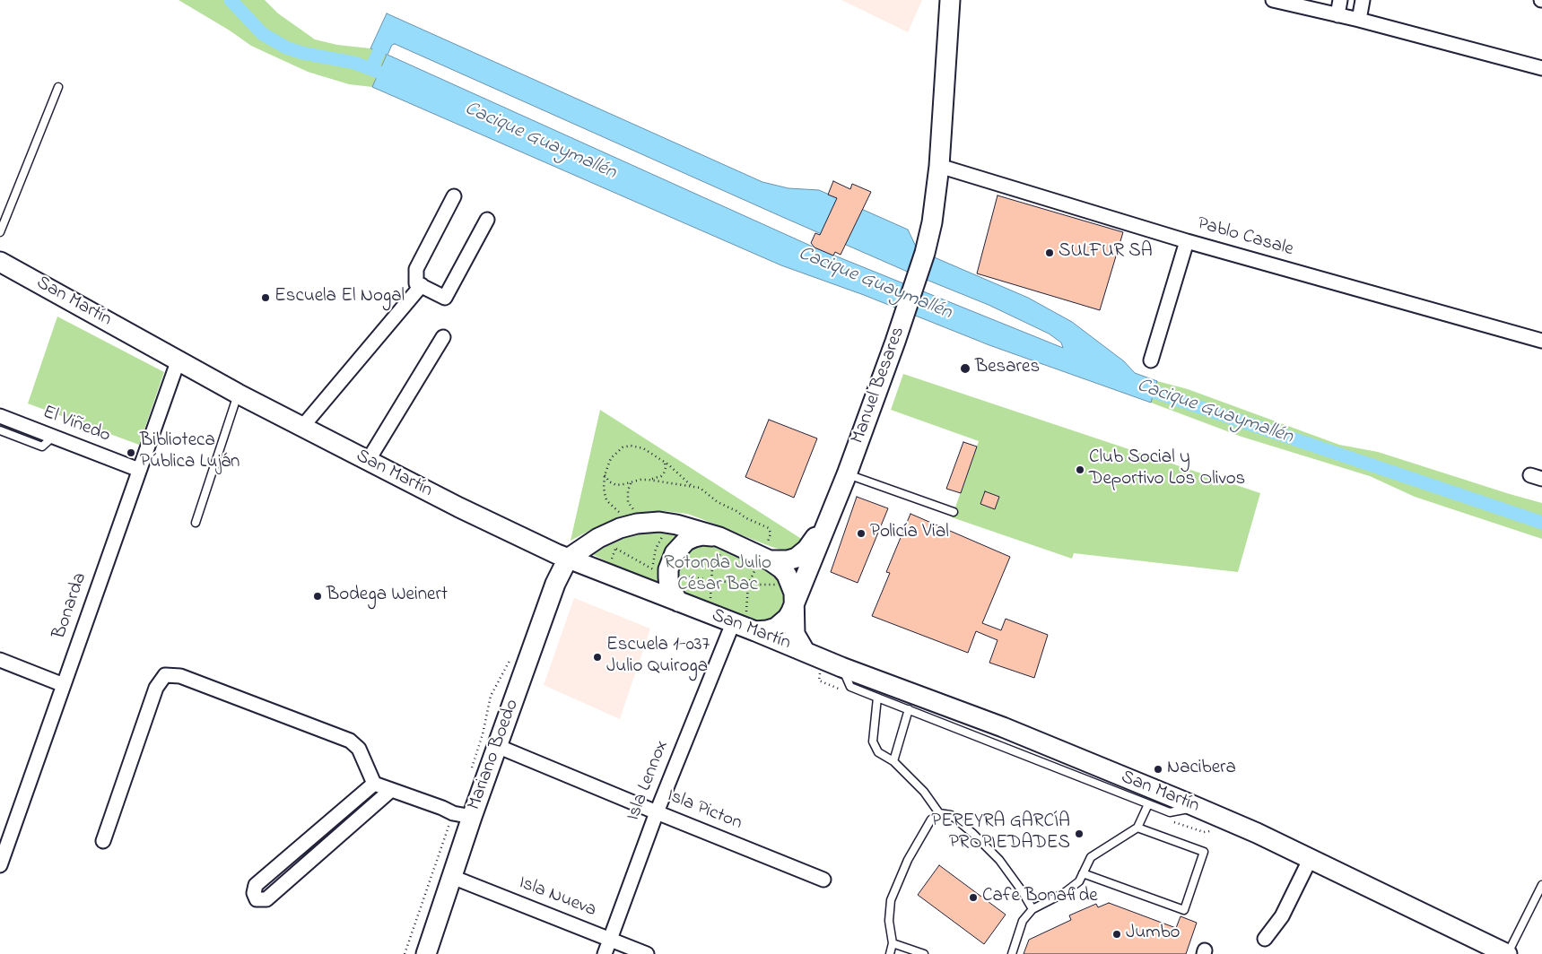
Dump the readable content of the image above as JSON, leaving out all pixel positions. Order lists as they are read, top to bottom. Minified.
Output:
{"streets":{"main road":["San Martín","Manuel Besares","Mariano Boedo"],"street":["Pablo Casale","El Viñedo","Bonarda","Isla Lennox","Isla Picton","Isla Nueva"]},"crossings":[["Pablo Casale","Manuel Besares"],["San Martín","Manuel Besares"],["San Martín","Bonarda"],["San Martín","Mariano Boedo"],["San Martín","Isla Lennox"],["El Viñedo","Bonarda"],["Mariano Boedo","Isla Picton"],["Mariano Boedo","Isla Nueva"],["Isla Lennox","Isla Picton"],["Isla Lennox","Isla Nueva"]],"water":["Cacique Guaymallén"],"parks":["Rotonda Julio César Bac"],"places":["SULFUR SA","Escuela El Nogal","Besares","Biblioteca Pública Luján","Club Social y Deportivo Los Olivos","Policía Vial","Bodega Weinert","Escuela 1-037 Julio Quiroga","Nacibera","PEREYRA GARCÍA PROPIEDADES","Cafe Bonafide","Jumbo"]}
